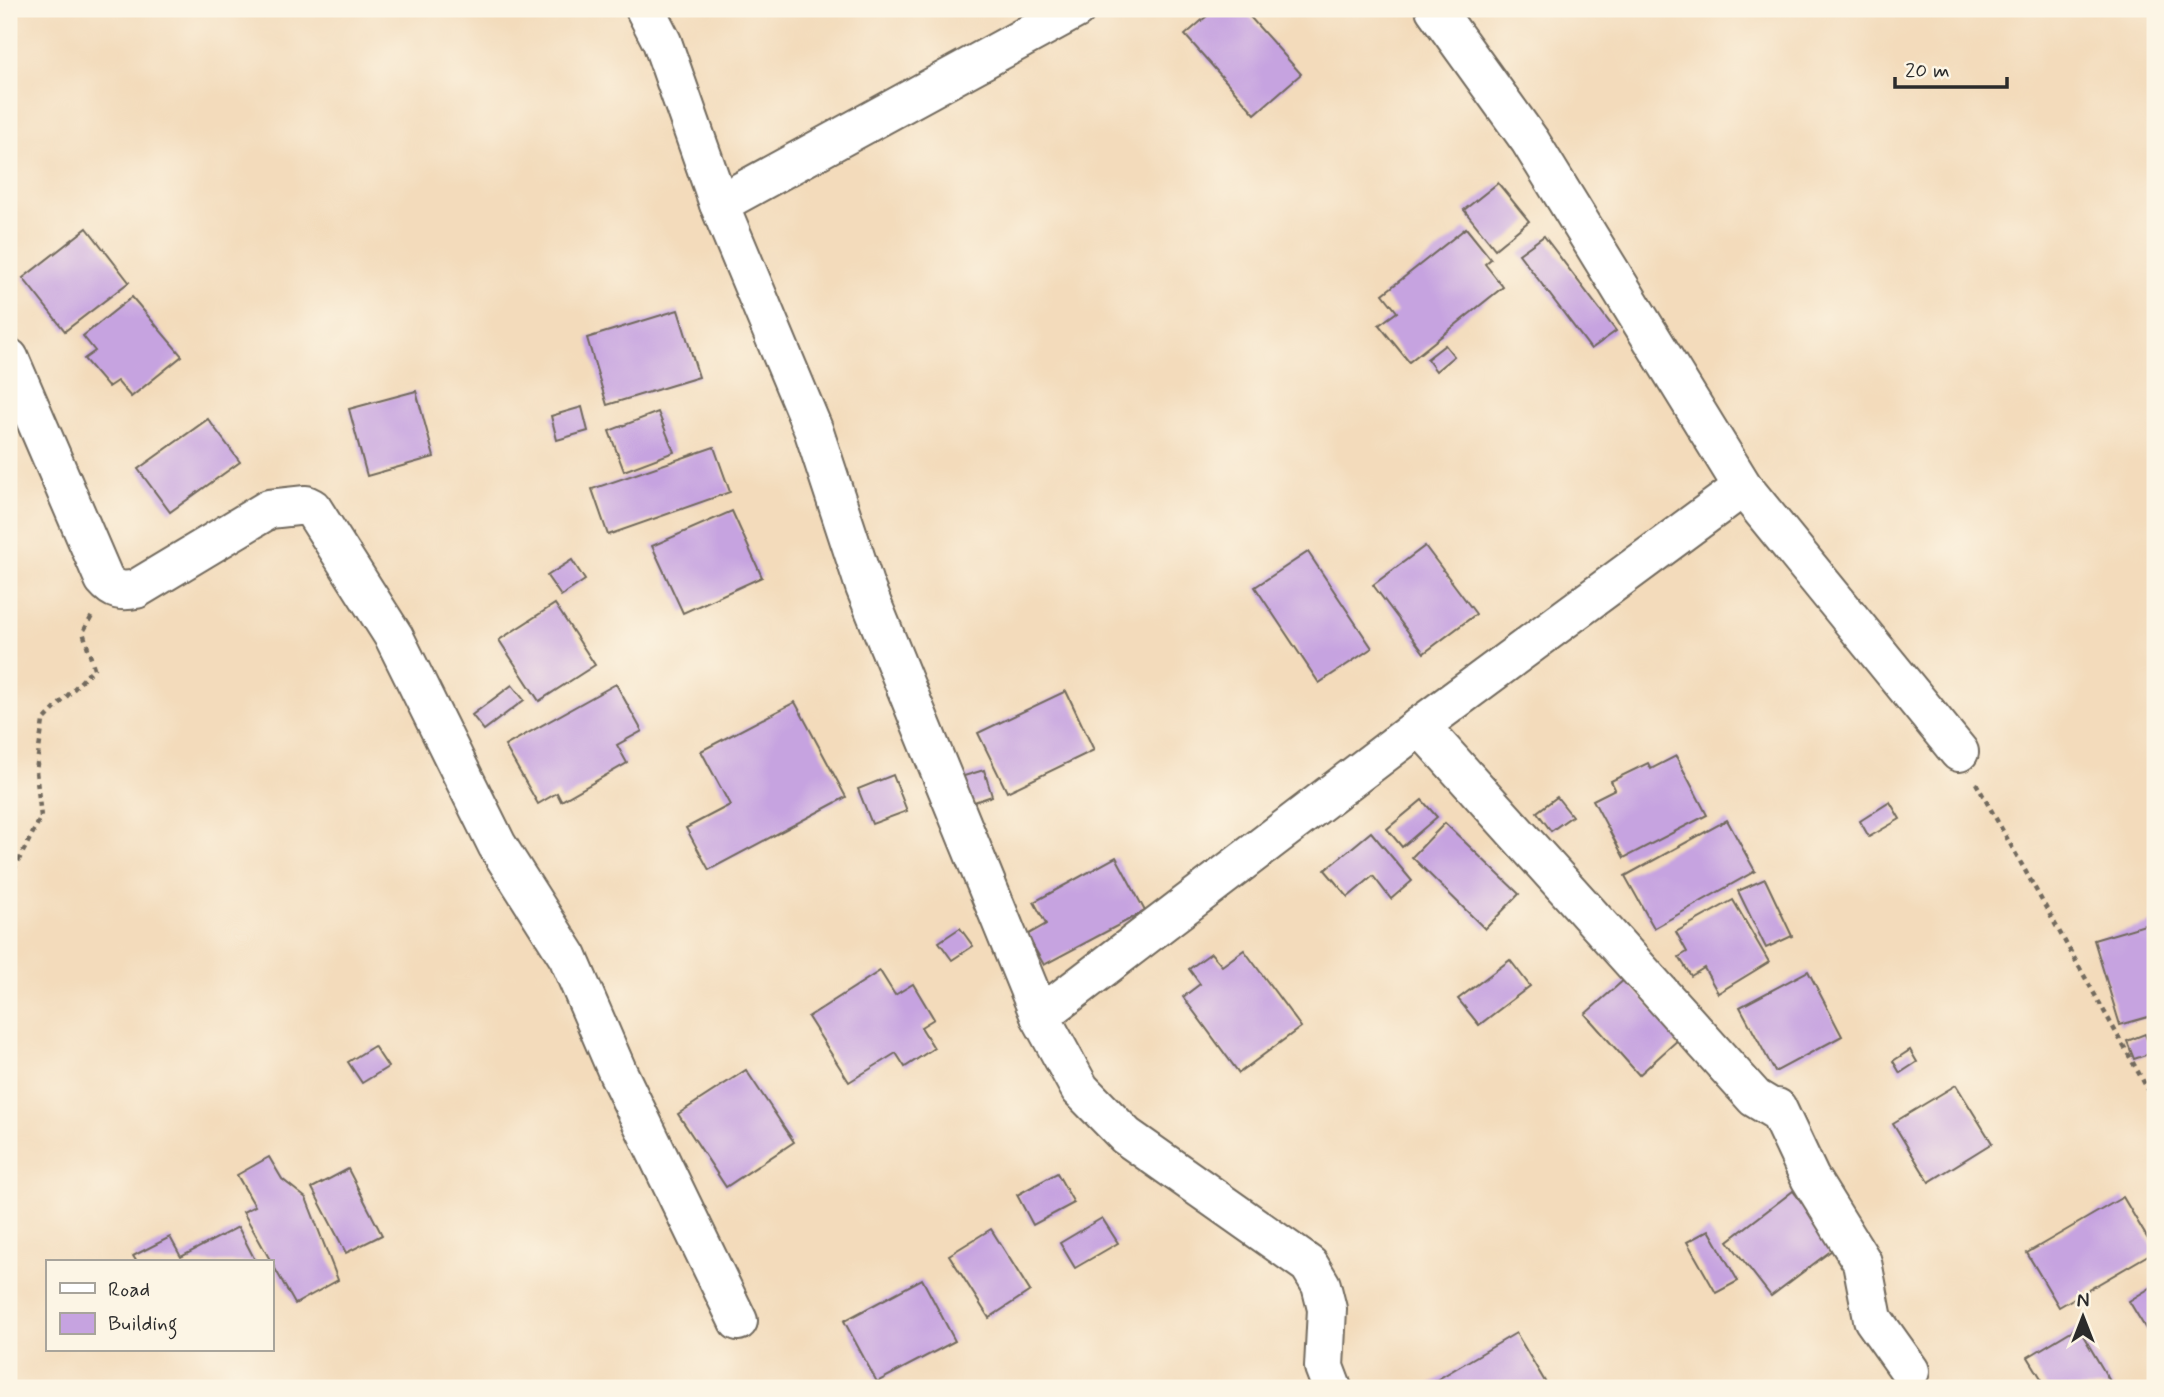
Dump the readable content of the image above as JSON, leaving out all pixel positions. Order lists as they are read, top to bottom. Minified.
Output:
{"legend":["Road","Building"],"scale_bar":"20 m","north":"top"}
